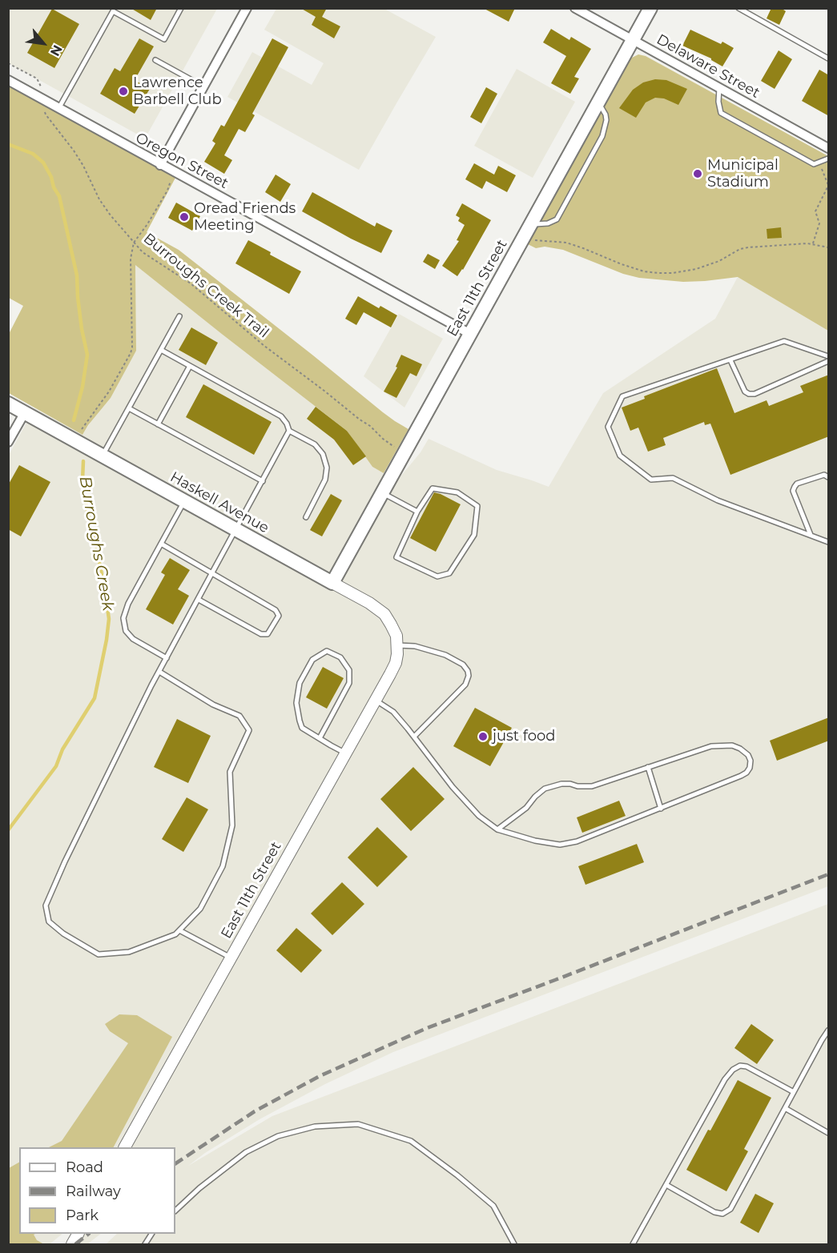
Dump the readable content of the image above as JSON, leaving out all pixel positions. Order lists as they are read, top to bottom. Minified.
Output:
{"streets":{"main road":["East 11th Street","Haskell Avenue"],"street":["Delaware Street","Oregon Street"],"path":["Burroughs Creek Trail"]},"crossings":[["Delaware Street","East 11th Street"],["Oregon Street","East 11th Street"],["East 11th Street","Haskell Avenue"]],"water":["Burroughs Creek"],"places":["Lawrence Barbell Club","Municipal Stadium","Oread Friends Meeting","just food"],"legend":["Road","Railway","Park"],"north":"bottom right"}
